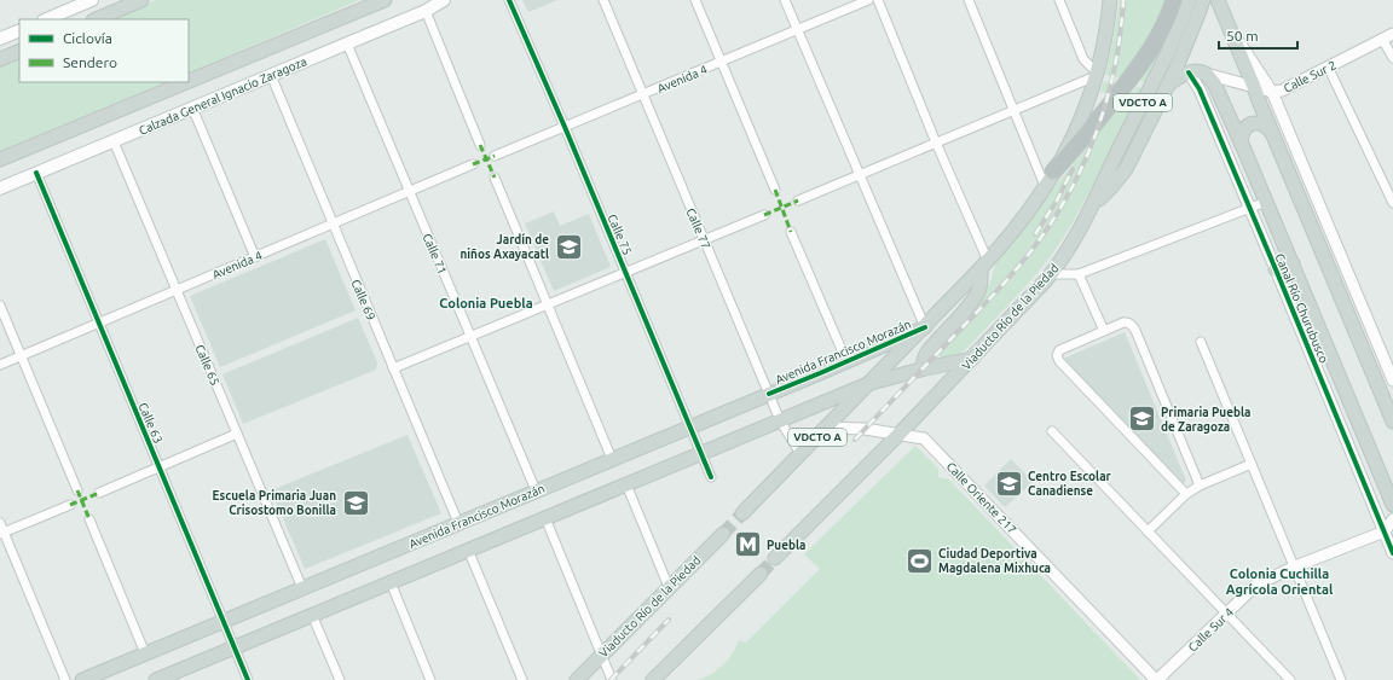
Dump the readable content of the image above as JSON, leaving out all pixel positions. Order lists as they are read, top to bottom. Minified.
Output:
{"streets":{"main road":["Calle Sur 2","Calzada General Ignacio Zaragoza","VDCTO A","Canal Río Churubusco","Viaducto Río de la Piedad","Avenida Francisco Morazán"],"street":["Avenida 4","Calle 77","Calle 75","Calle 71","Calle 69","Calle 65","Calle 63","Calle Oriente 217","Calle Sur 4"]},"crossings":[["Calle Sur 2","Canal Río Churubusco"],["Avenida 4","Calle 77"],["Avenida 4","Calle 75"],["Avenida 4","Calle 71"],["Avenida 4","Calle 69"],["Avenida 4","Calle 65"],["Avenida 4","Calle 63"],["Calzada General Ignacio Zaragoza","Calle 71"],["Calzada General Ignacio Zaragoza","Calle 69"],["Calzada General Ignacio Zaragoza","Calle 65"],["Calzada General Ignacio Zaragoza","Calle 63"],["VDCTO A","Calle 77"],["VDCTO A","Avenida Francisco Morazán"],["VDCTO A","Calle Oriente 217"],["Calle 77","Avenida Francisco Morazán"],["Calle 75","Avenida Francisco Morazán"],["Calle 71","Avenida Francisco Morazán"],["Calle 69","Avenida Francisco Morazán"],["Canal Río Churubusco","Calle Sur 4"],["Viaducto Río de la Piedad","Calle Oriente 217"],["Avenida Francisco Morazán","Calle 65"],["Avenida Francisco Morazán","Calle 63"],["Calle Oriente 217","Calle Sur 4"]],"districts":["Colonia Puebla","Colonia Cuchilla Agrícola Oriental"],"places":{"school or university":["Jardín de niños Axayacatl","Primaria Puebla de Zaragoza","Centro Escolar Canadiense","Escuela Primaria Juan Crisostomo Bonilla"],"metro station":["Puebla"],"sports":["Ciudad Deportiva Magdalena Mixhuca"]},"legend":["Ciclovía","Sendero"],"scale_bar":"50 m"}
